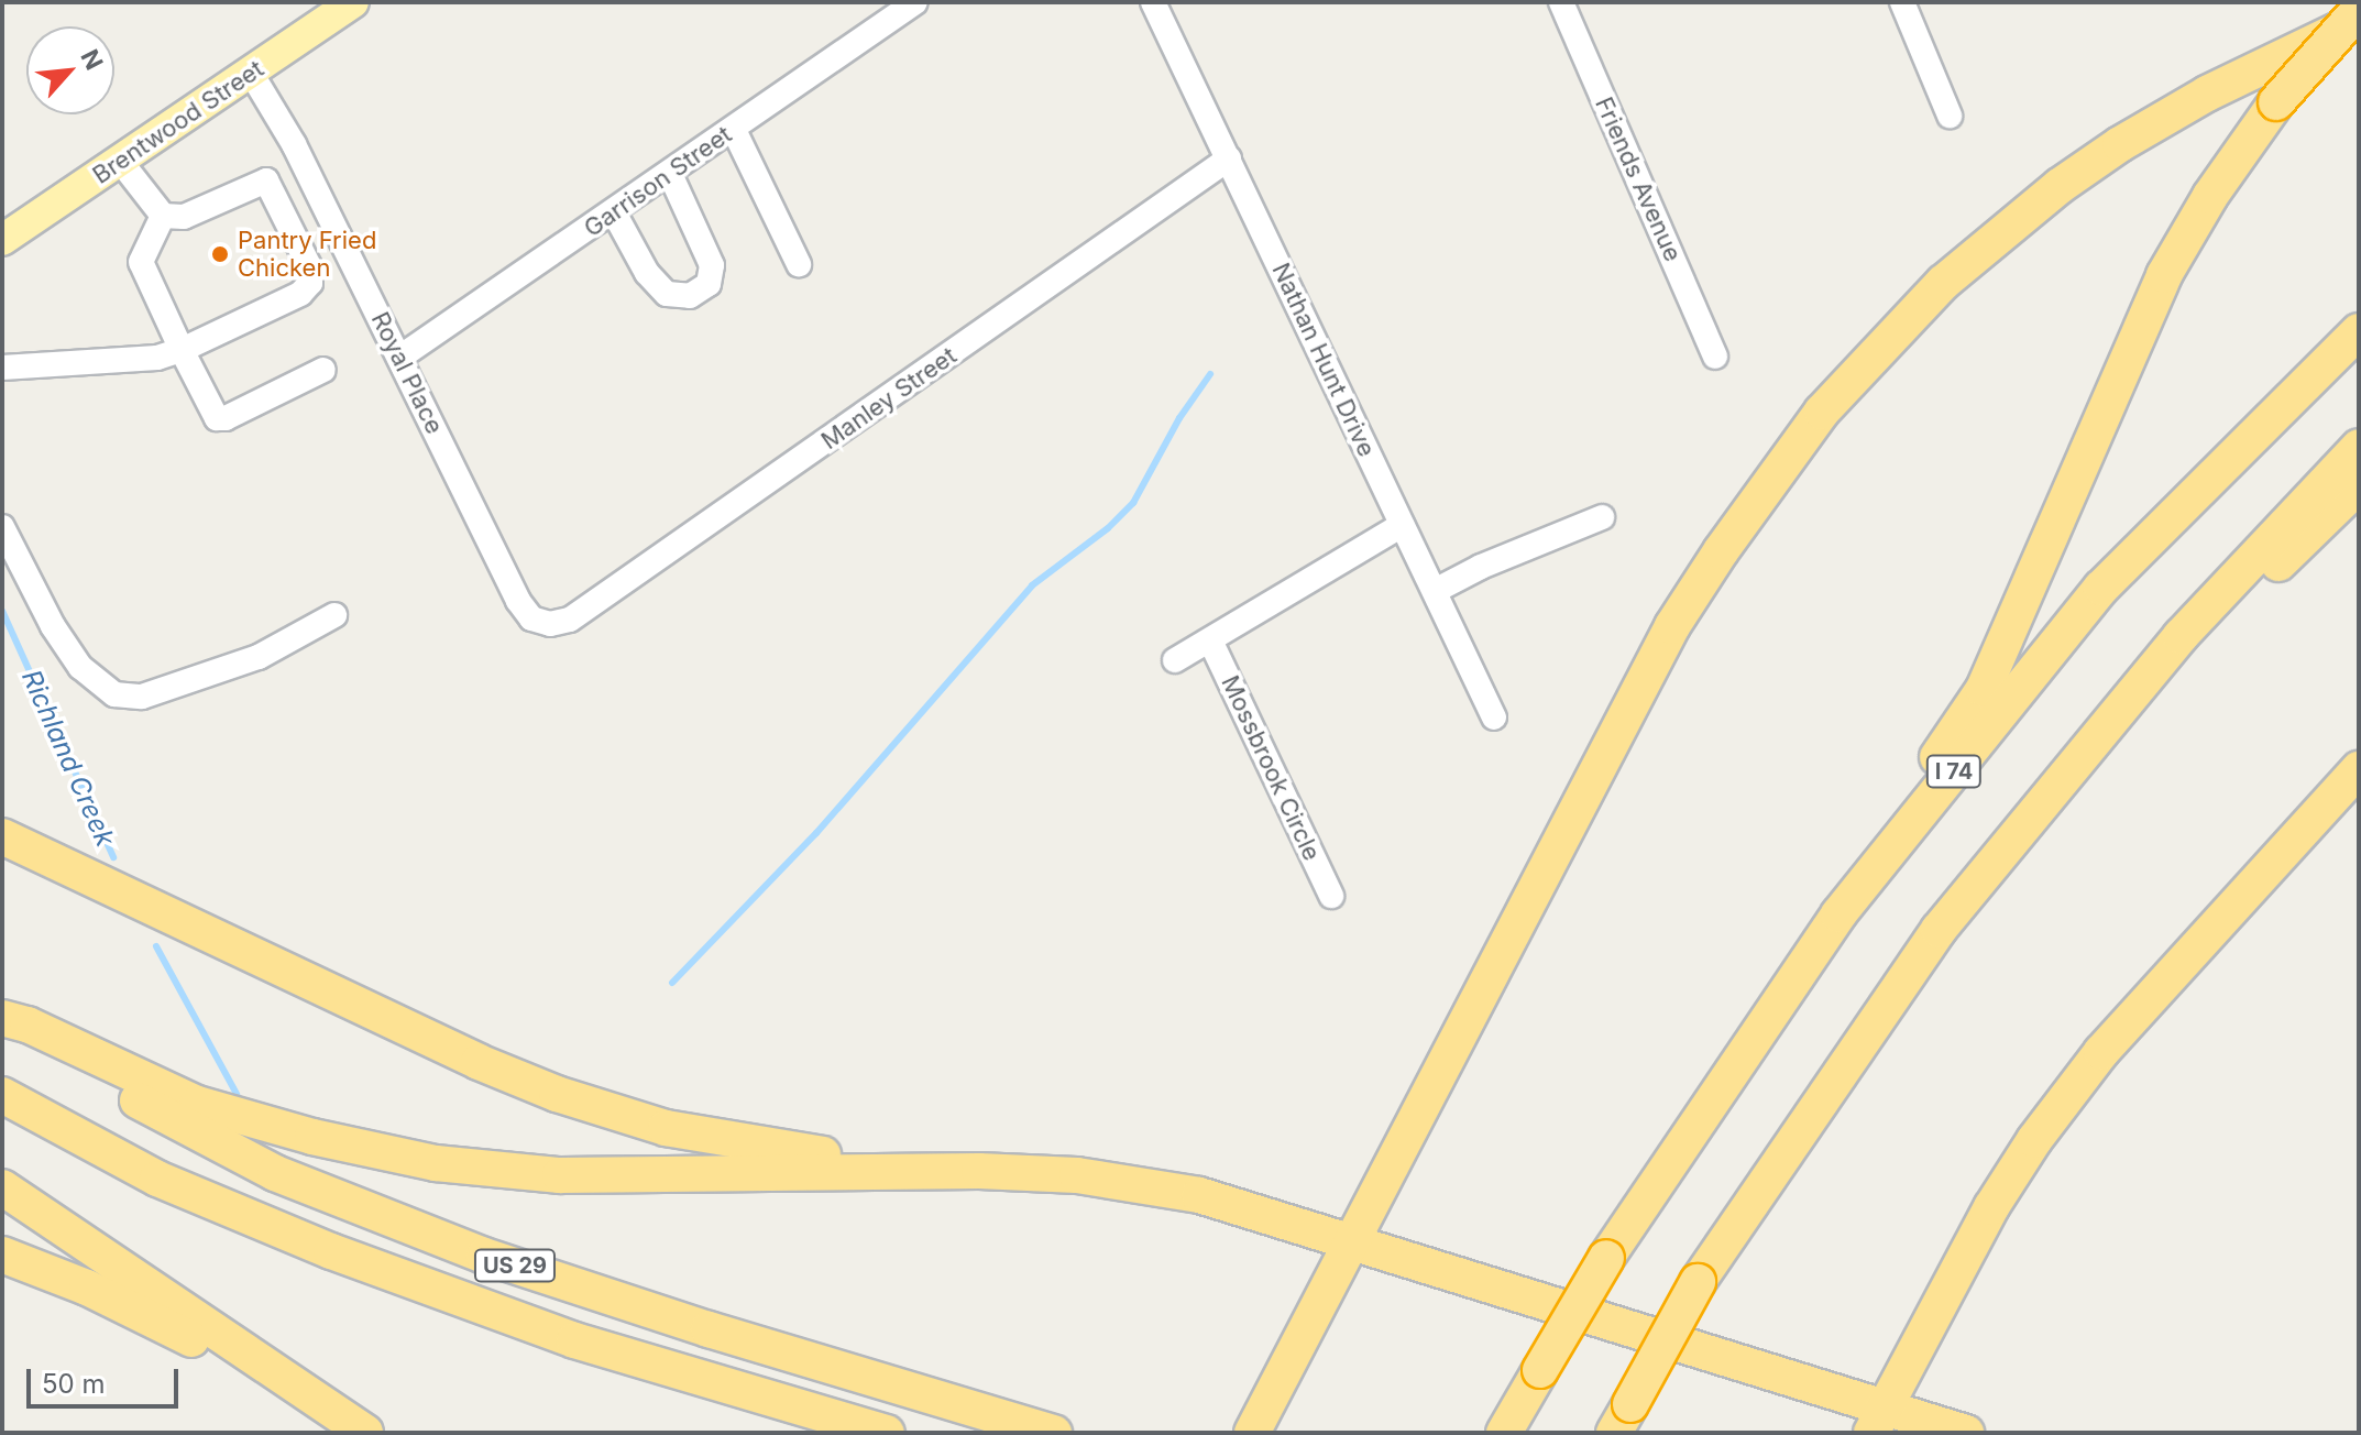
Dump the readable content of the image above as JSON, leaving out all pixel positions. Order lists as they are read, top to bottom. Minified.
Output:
{"streets":{"highway":["I 74","US 29"],"main road":["Brentwood Street"],"street":["Friends Avenue","Garrison Street","Nathan Hunt Drive","Royal Place","Manley Street","Mossbrook Circle"]},"crossings":[["Brentwood Street","Royal Place"],["Garrison Street","Royal Place"],["Nathan Hunt Drive","Manley Street"],["Royal Place","Manley Street"]],"water":["Richland Creek"],"places":["Pantry Fried Chicken"],"scale_bar":"50 m","north":"top right"}
